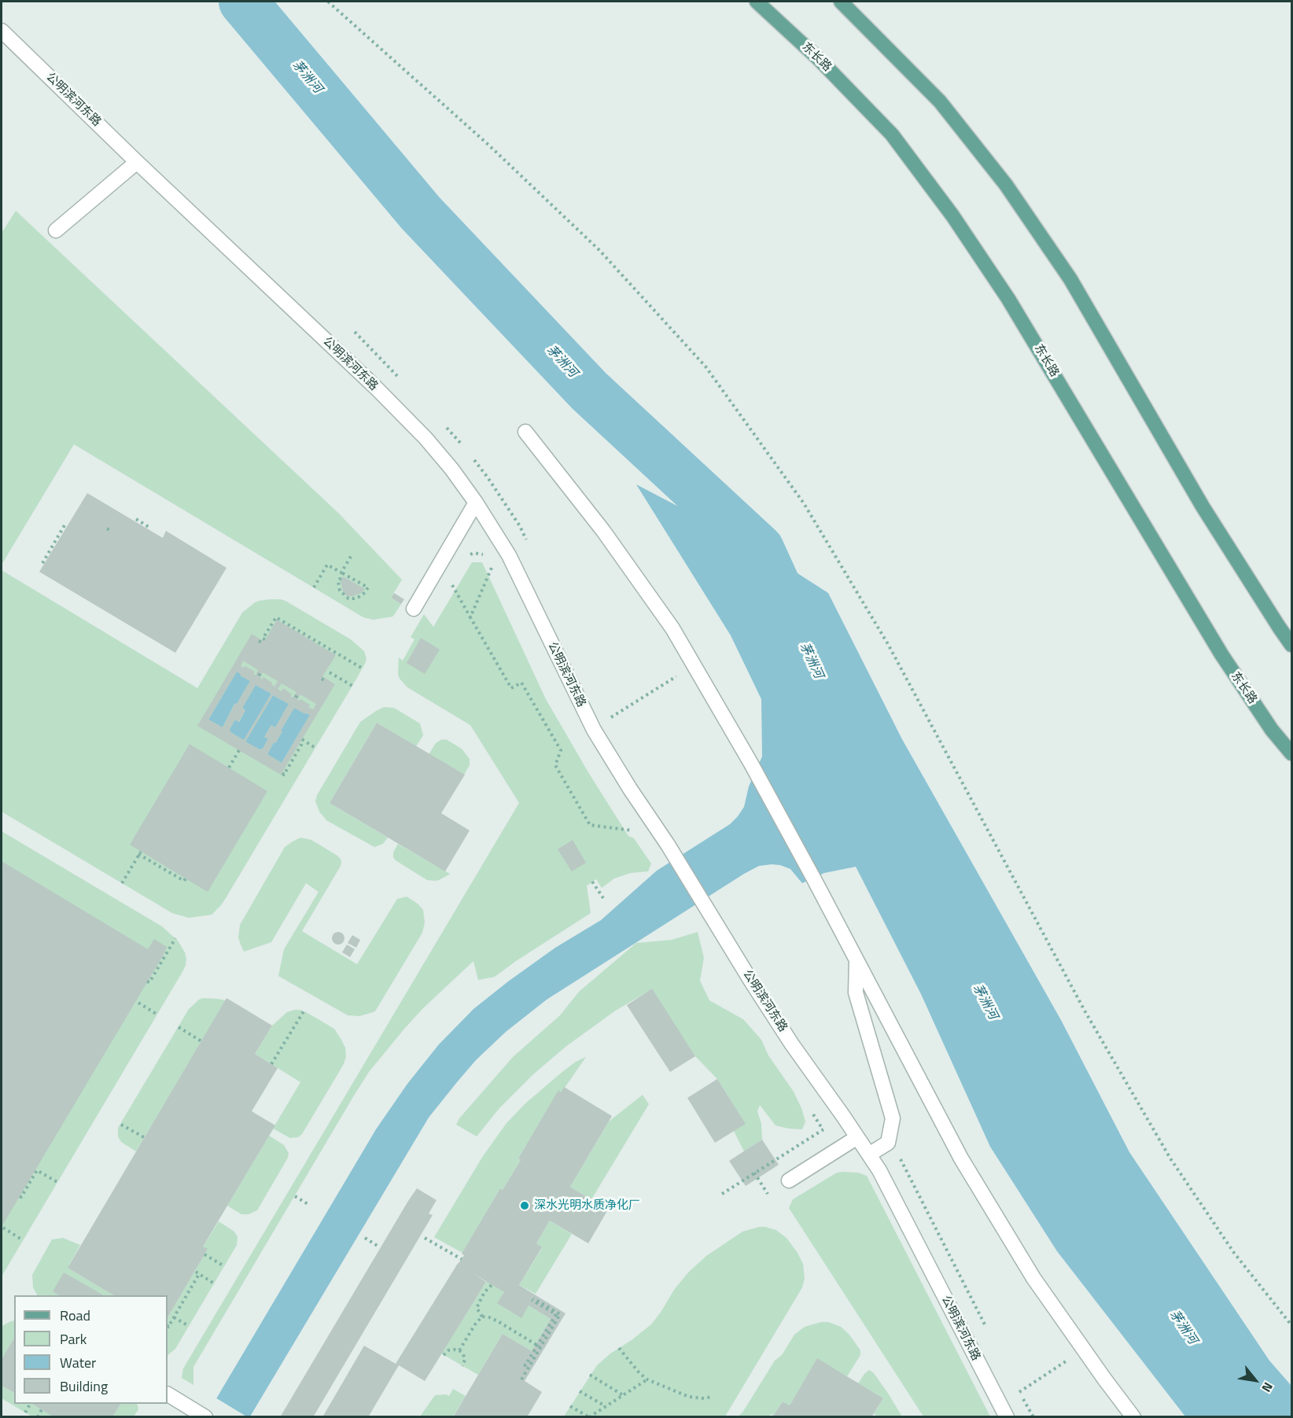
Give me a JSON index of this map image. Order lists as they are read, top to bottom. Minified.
{"streets":{"main road":["东长路"],"street":["公明滨河东路"]},"water":["茅洲河"],"places":["深水光明水质净化厂"],"legend":["Road","Park","Water","Building"],"north":"bottom right"}
